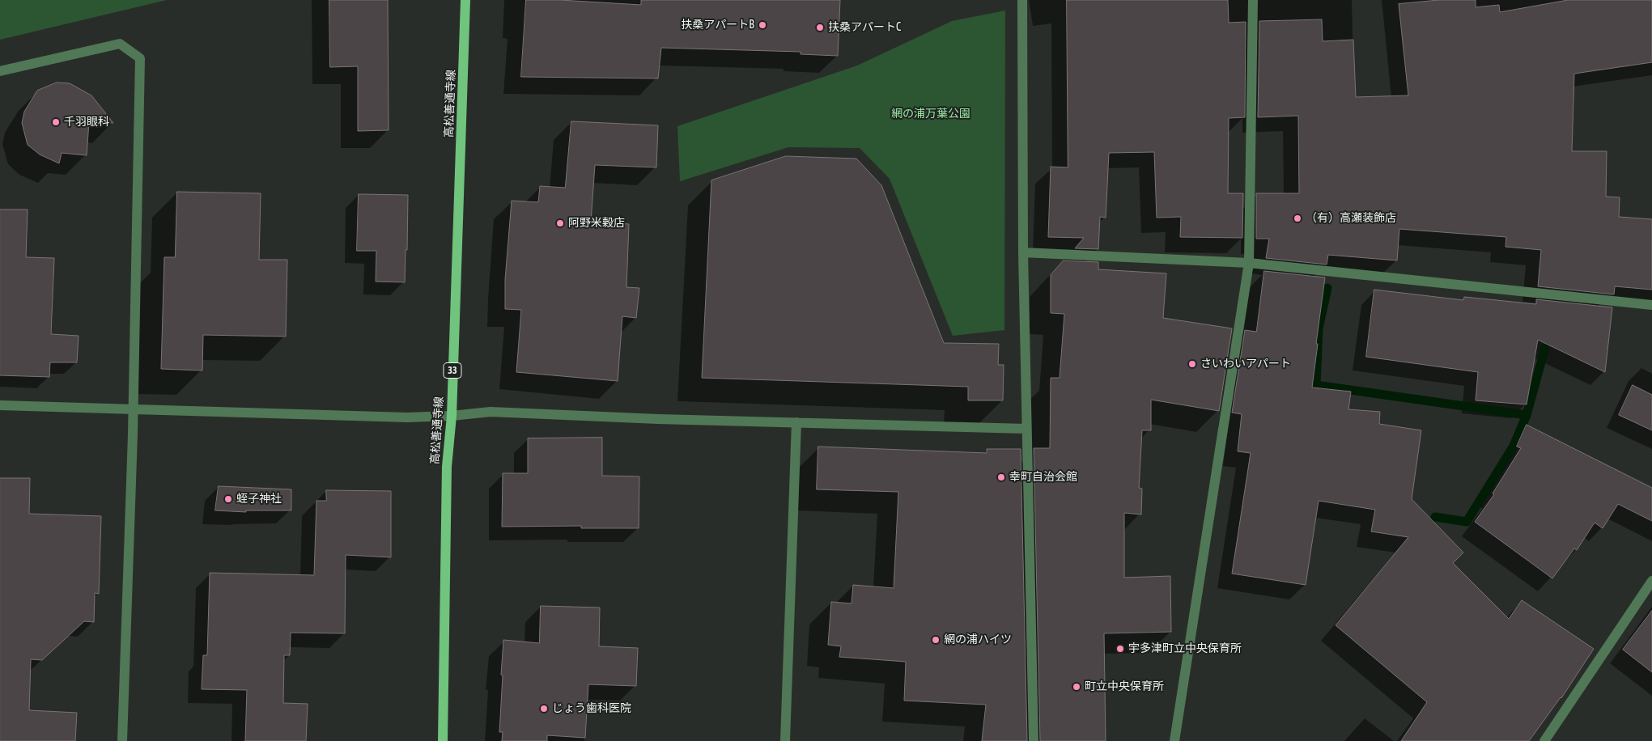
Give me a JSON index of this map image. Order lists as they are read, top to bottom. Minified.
{"streets":{"main road":["高松善通寺線","33"]},"parks":["網の浦万葉公園"],"places":["扶桑アパートB","扶桑アパートC","千羽眼科","（有）高瀬装飾店","阿野米穀店","さいわいアパート","幸町自治会館","蛭子神社","網の浦ハイツ","宇多津町立中央保育所","町立中央保育所","じょう歯科医院"]}
